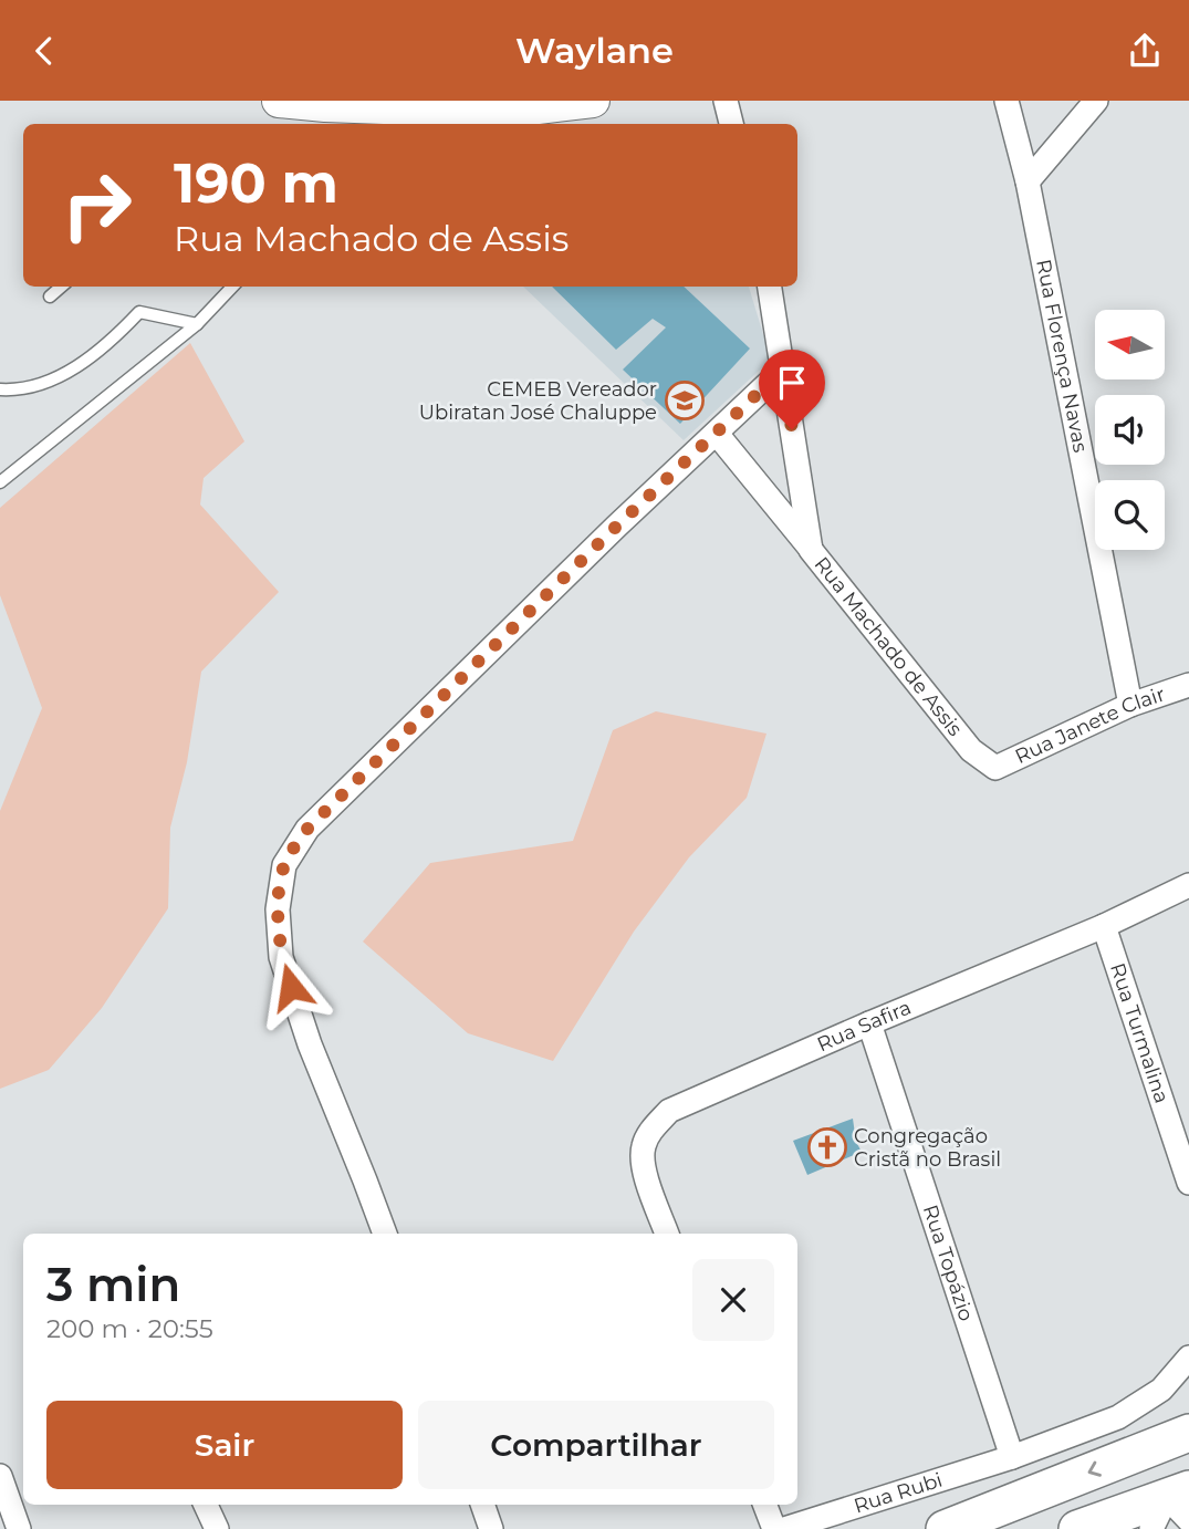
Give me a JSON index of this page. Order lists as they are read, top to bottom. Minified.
{"streets":{"street":["Rua Florença Navas","Rua Machado de Assis","Rua Janete Clair","Rua Safira","Rua Turmalina","Rua Topázio","Rua Rubi"]},"crossings":[["Rua Florença Navas","Rua Janete Clair"],["Rua Machado de Assis","Rua Janete Clair"],["Rua Safira","Rua Turmalina"],["Rua Safira","Rua Topázio"],["Rua Topázio","Rua Rubi"]],"places":{"school or university":["CEMEB Vereador Ubiratan José Chaluppe"],"church":["Congregação Cristã no Brasil"]},"north":"left","page":{"header":"Waylane","turn":["190 m","Rua Machado de Assis"],"heading":["3 min","200 m · 20:55"],"buttons":["Sair","Compartilhar"]}}
